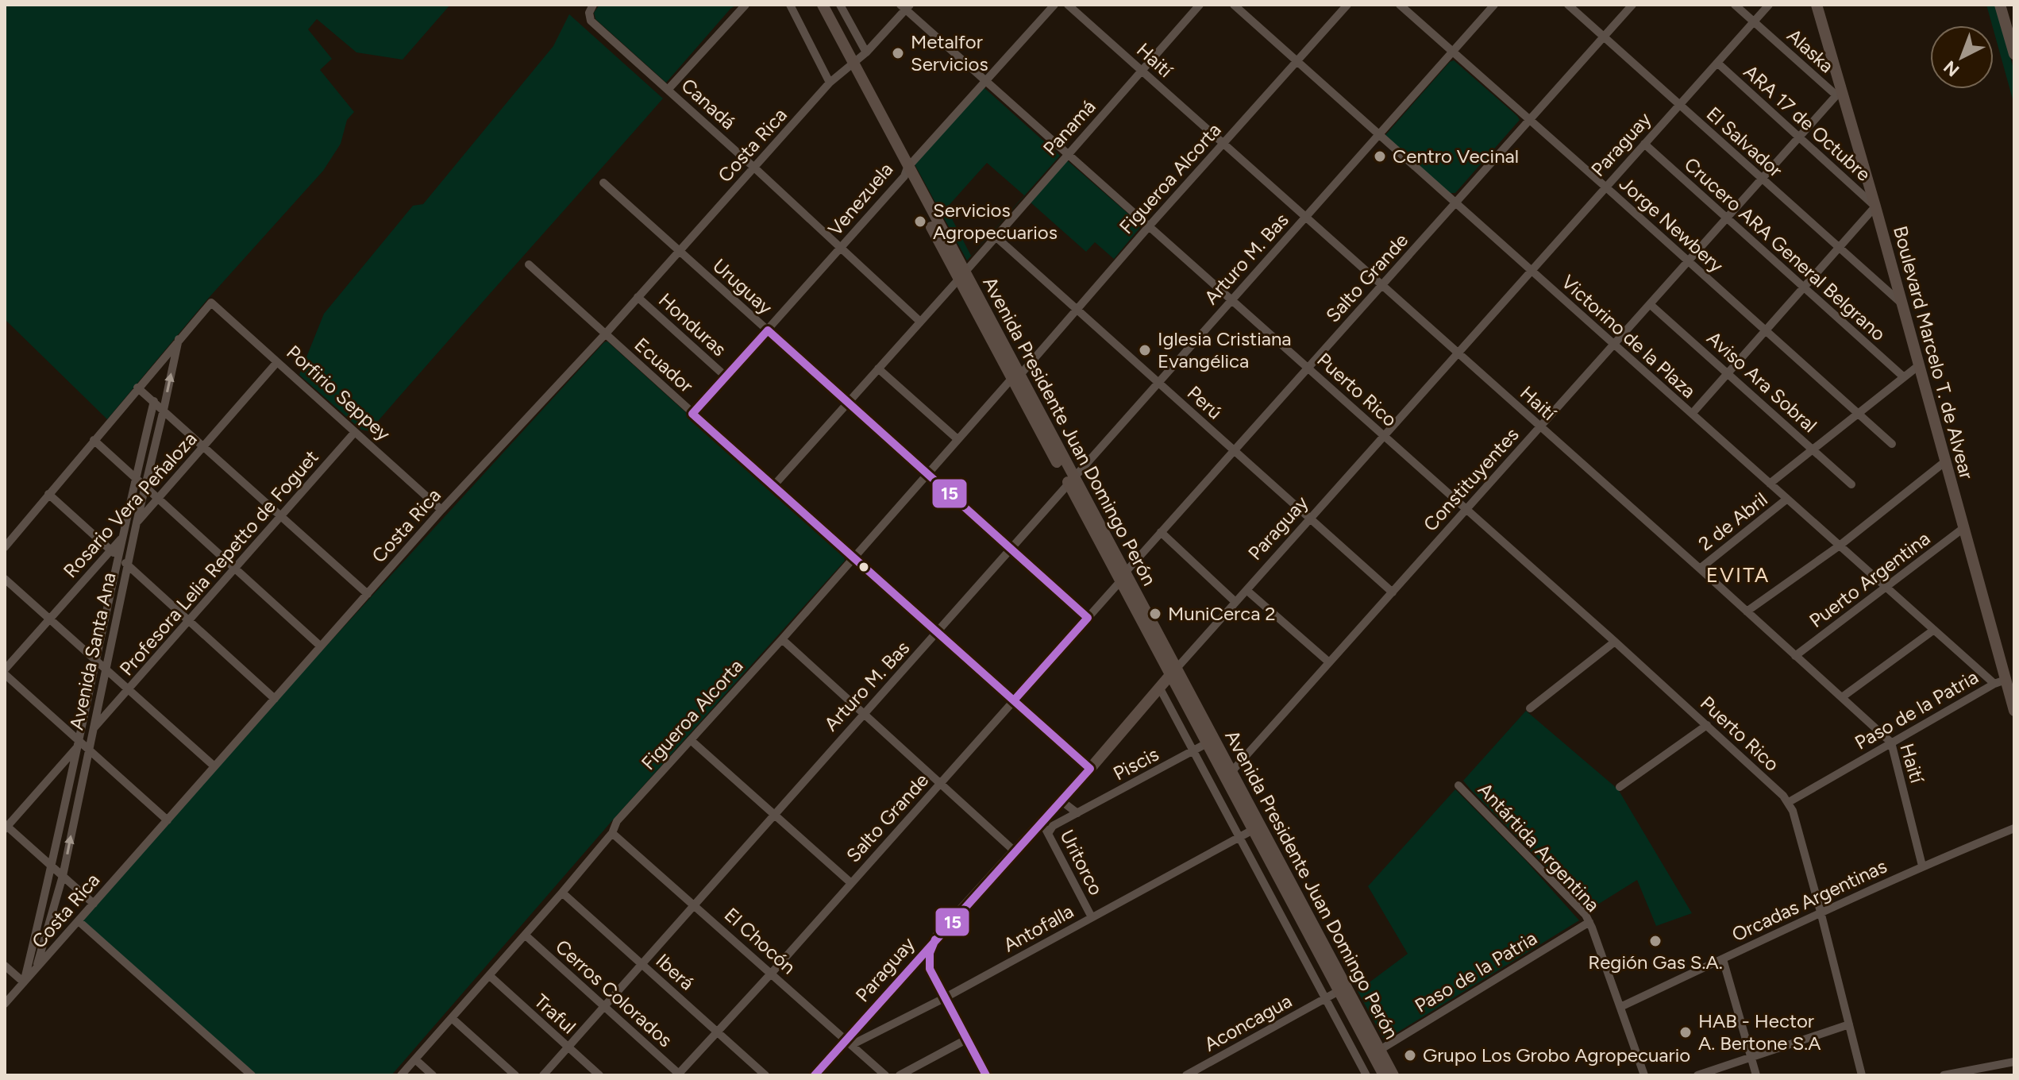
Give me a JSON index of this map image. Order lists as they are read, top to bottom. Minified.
{"streets":{"main road":["Paraguay","Boulevard Marcelo T. de Alvear","Avenida Presidente Juan Domingo Perón"],"street":["Alaska","Haití","Canadá","ARA 17 de Octubre","Panamá","El Salvador","Costa Rica","Figueroa Alcorta","Venezuela","Jorge Newbery","Crucero ARA General Belgrano","Arturo M. Bas","Salto Grande","Uruguay","Honduras","Victorino de la Plaza","Ecuador","Aviso Ara Sobral","Puerto Rico","Porfirio Seppey","Perú","Constituyentes","Rosario Vera Peñaloza","2 de Abril","Profesora Lelia Repetto de Foguet","Puerto Argentina","Avenida Santa Ana","Paso de la Patria","Piscis","Antártida Argentina","Uritorco","Orcadas Argentinas","Antofalla","El Chocón","Iberá","Cerros Colorados","Traful","Aconcagua"]},"crossings":[["Alaska","Paraguay"],["Alaska","Boulevard Marcelo T. de Alvear"],["Alaska","Constituyentes"],["Haití","Panamá"],["Haití","Paraguay"],["Haití","Figueroa Alcorta"],["Haití","Arturo M. Bas"],["Haití","Salto Grande"],["Haití","Constituyentes"],["Haití","2 de Abril"],["Haití","Puerto Argentina"],["Haití","Paso de la Patria"],["Haití","Orcadas Argentinas"],["Canadá","Panamá"],["Canadá","Costa Rica"],["Canadá","Venezuela"],["ARA 17 de Octubre","Paraguay"],["ARA 17 de Octubre","Boulevard Marcelo T. de Alvear"],["ARA 17 de Octubre","Constituyentes"],["Panamá","Uruguay"],["Panamá","Ecuador"],["Panamá","Puerto Rico"],["Panamá","Perú"],["Panamá","Avenida Presidente Juan Domingo Perón"],["El Salvador","Paraguay"],["El Salvador","Salto Grande"],["El Salvador","Boulevard Marcelo T. de Alvear"],["El Salvador","Constituyentes"],["Paraguay","Jorge Newbery"],["Paraguay","Crucero ARA General Belgrano"],["Paraguay","Victorino de la Plaza"],["Paraguay","Ecuador"],["Paraguay","Puerto Rico"],["Paraguay","Perú"],["Paraguay","Avenida Presidente Juan Domingo Perón"],["Paraguay","Piscis"],["Paraguay","Uritorco"],["Paraguay","Antofalla"],["Paraguay","El Chocón"],["Costa Rica","Uruguay"],["Costa Rica","Honduras"],["Costa Rica","Ecuador"],["Costa Rica","Puerto Rico"],["Costa Rica","Porfirio Seppey"],["Costa Rica","Avenida Presidente Juan Domingo Perón"],["Costa Rica","Avenida Santa Ana"],["Figueroa Alcorta","Uruguay"],["Figueroa Alcorta","Victorino de la Plaza"],["Figueroa Alcorta","Ecuador"],["Figueroa Alcorta","Puerto Rico"],["Figueroa Alcorta","Perú"],["Figueroa Alcorta","Avenida Presidente Juan Domingo Perón"],["Figueroa Alcorta","El Chocón"],["Figueroa Alcorta","Iberá"],["Figueroa Alcorta","Cerros Colorados"],["Figueroa Alcorta","Traful"],["Venezuela","Uruguay"],["Venezuela","Honduras"],["Venezuela","Ecuador"],["Venezuela","Puerto Rico"],["Venezuela","Avenida Presidente Juan Domingo Perón"],["Jorge Newbery","Arturo M. Bas"],["Jorge Newbery","Salto Grande"],["Jorge Newbery","Constituyentes"],["Crucero ARA General Belgrano","Constituyentes"],["Arturo M. Bas","Uruguay"],["Arturo M. Bas","Victorino de la Plaza"],["Arturo M. Bas","Ecuador"],["Arturo M. Bas","Puerto Rico"],["Arturo M. Bas","Perú"],["Arturo M. Bas","Avenida Presidente Juan Domingo Perón"],["Arturo M. Bas","El Chocón"],["Arturo M. Bas","Iberá"],["Arturo M. Bas","Cerros Colorados"],["Arturo M. Bas","Traful"],["Salto Grande","Uruguay"],["Salto Grande","Victorino de la Plaza"],["Salto Grande","Ecuador"],["Salto Grande","Puerto Rico"],["Salto Grande","Perú"],["Salto Grande","Avenida Presidente Juan Domingo Perón"],["Salto Grande","El Chocón"],["Salto Grande","Iberá"],["Salto Grande","Cerros Colorados"],["Victorino de la Plaza","Boulevard Marcelo T. de Alvear"],["Victorino de la Plaza","Constituyentes"],["Victorino de la Plaza","2 de Abril"],["Victorino de la Plaza","Puerto Argentina"],["Victorino de la Plaza","Paso de la Patria"],["Boulevard Marcelo T. de Alvear","Constituyentes"],["Boulevard Marcelo T. de Alvear","Puerto Argentina"],["Boulevard Marcelo T. de Alvear","Paso de la Patria"],["Aviso Ara Sobral","Constituyentes"],["Puerto Rico","Constituyentes"],["Puerto Rico","Paso de la Patria"],["Porfirio Seppey","Rosario Vera Peñaloza"],["Porfirio Seppey","Profesora Lelia Repetto de Foguet"],["Porfirio Seppey","Avenida Santa Ana"],["Perú","Constituyentes"],["Avenida Presidente Juan Domingo Perón","Constituyentes"],["Avenida Presidente Juan Domingo Perón","Paso de la Patria"],["Avenida Presidente Juan Domingo Perón","Piscis"],["Avenida Presidente Juan Domingo Perón","Antofalla"],["Avenida Presidente Juan Domingo Perón","Aconcagua"],["Rosario Vera Peñaloza","Avenida Santa Ana"],["Profesora Lelia Repetto de Foguet","Avenida Santa Ana"],["Paso de la Patria","Antártida Argentina"],["Piscis","Uritorco"],["Antártida Argentina","Orcadas Argentinas"],["Uritorco","Antofalla"],["Antofalla","El Chocón"]],"districts":["EVITA"],"places":["Metalfor Servicios","Centro Vecinal","Servicios Agropecuarios","Iglesia Cristiana Evangélica","MuniCerca 2","Región Gas S.A.","HAB - Hector A. Bertone S.A","Grupo Los Grobo Agropecuario"],"lines":["transit line 15"],"north":"bottom left"}
